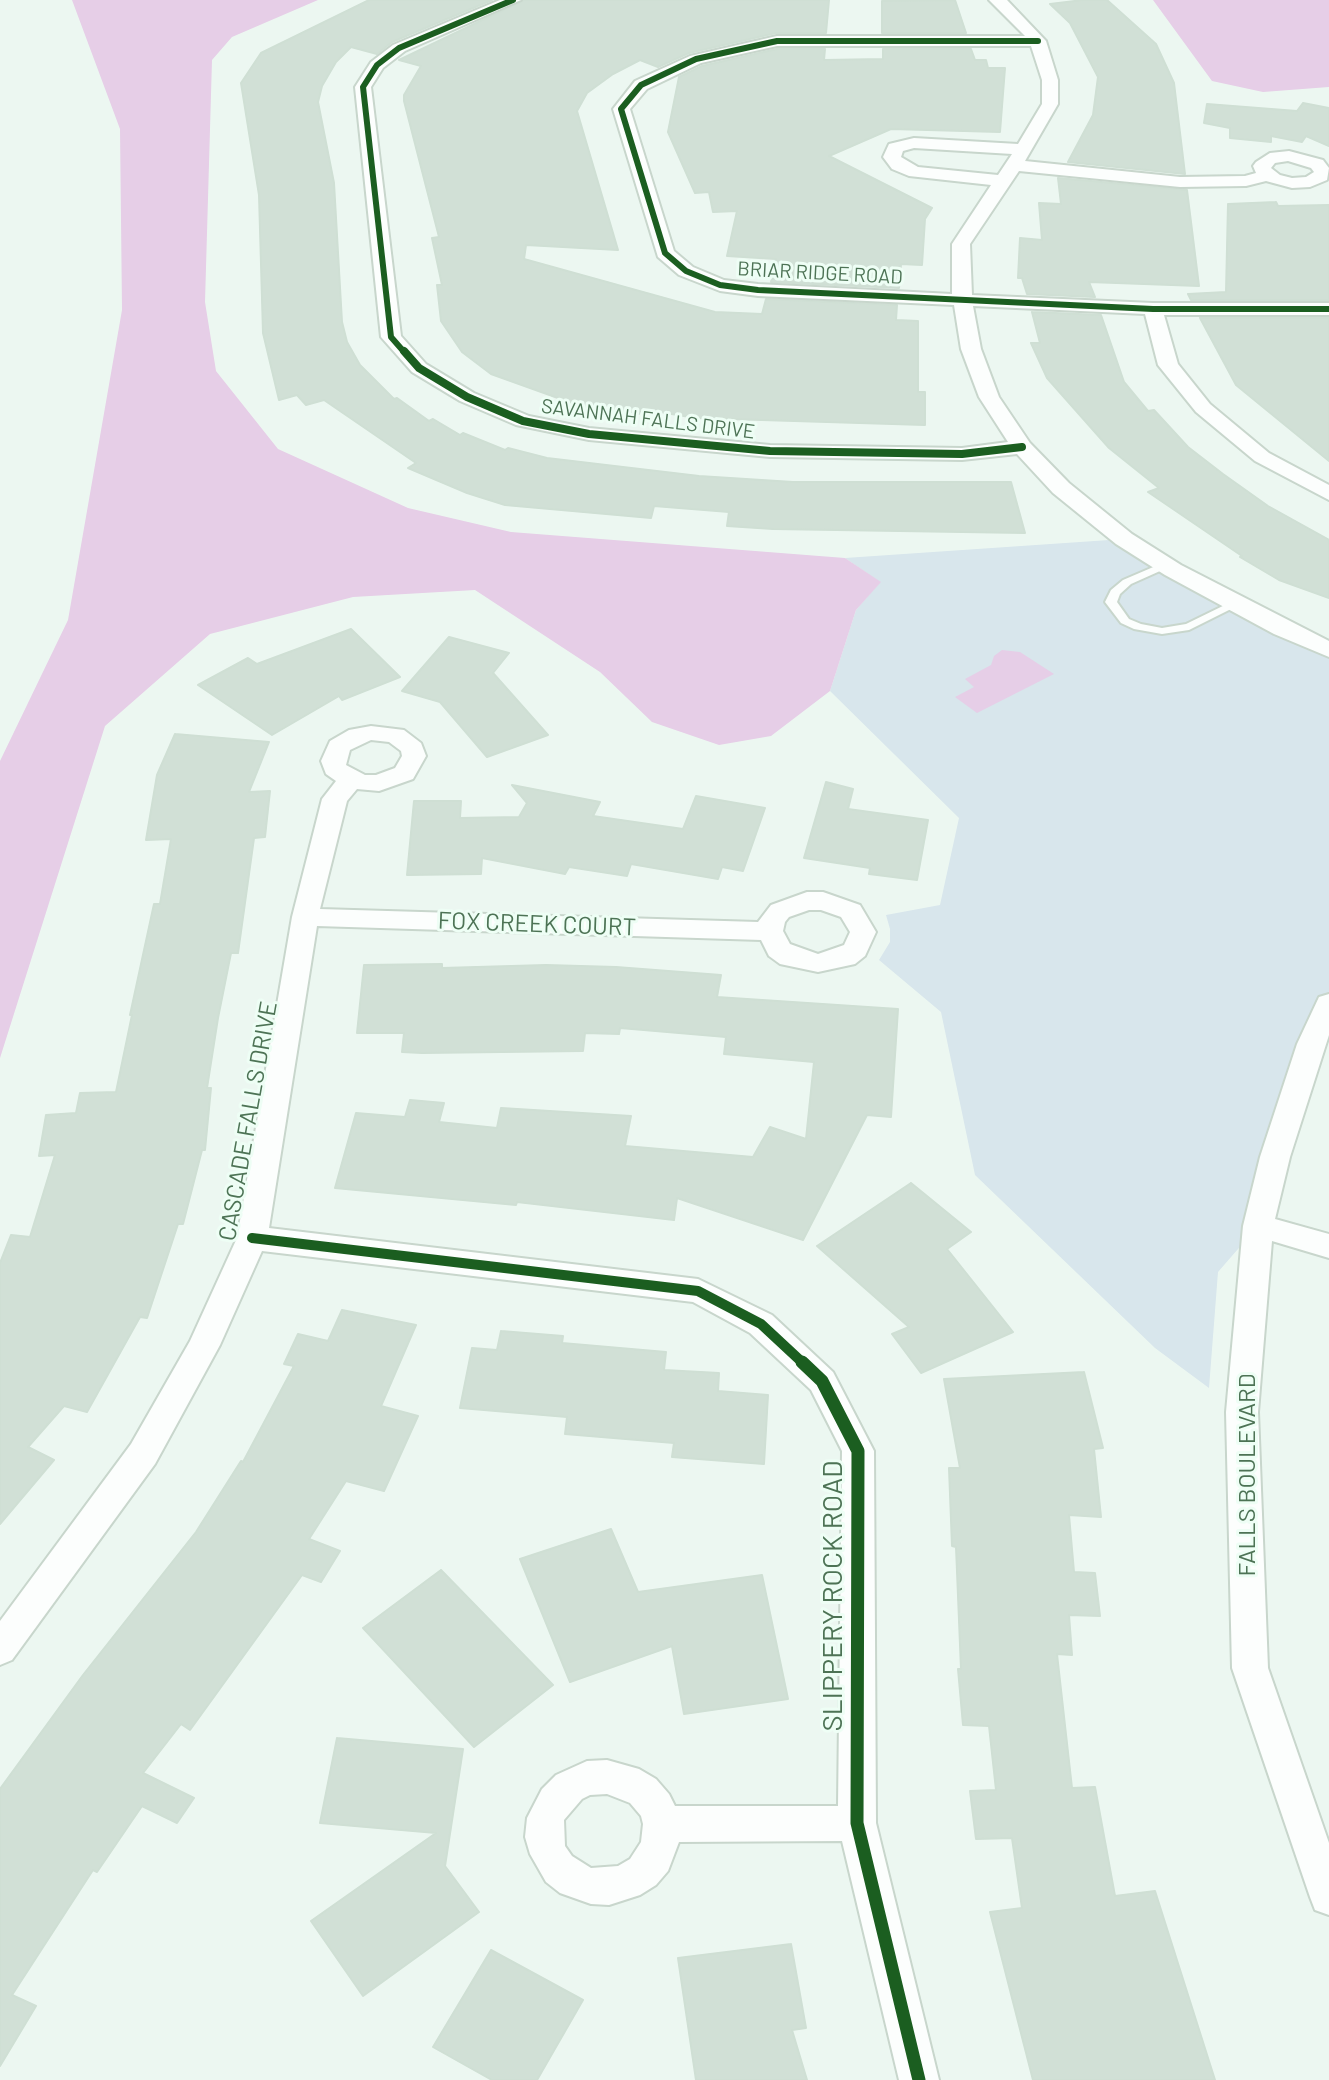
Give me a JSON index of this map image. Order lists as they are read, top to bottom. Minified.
{"streets":{"street":["BRIAR RIDGE ROAD","SAVANNAH FALLS DRIVE","FOX CREEK COURT","CASCADE FALLS DRIVE","FALLS BOULEVARD","SLIPPERY ROCK ROAD"]},"crossings":[["FOX CREEK COURT","CASCADE FALLS DRIVE"],["CASCADE FALLS DRIVE","SLIPPERY ROCK ROAD"]]}
